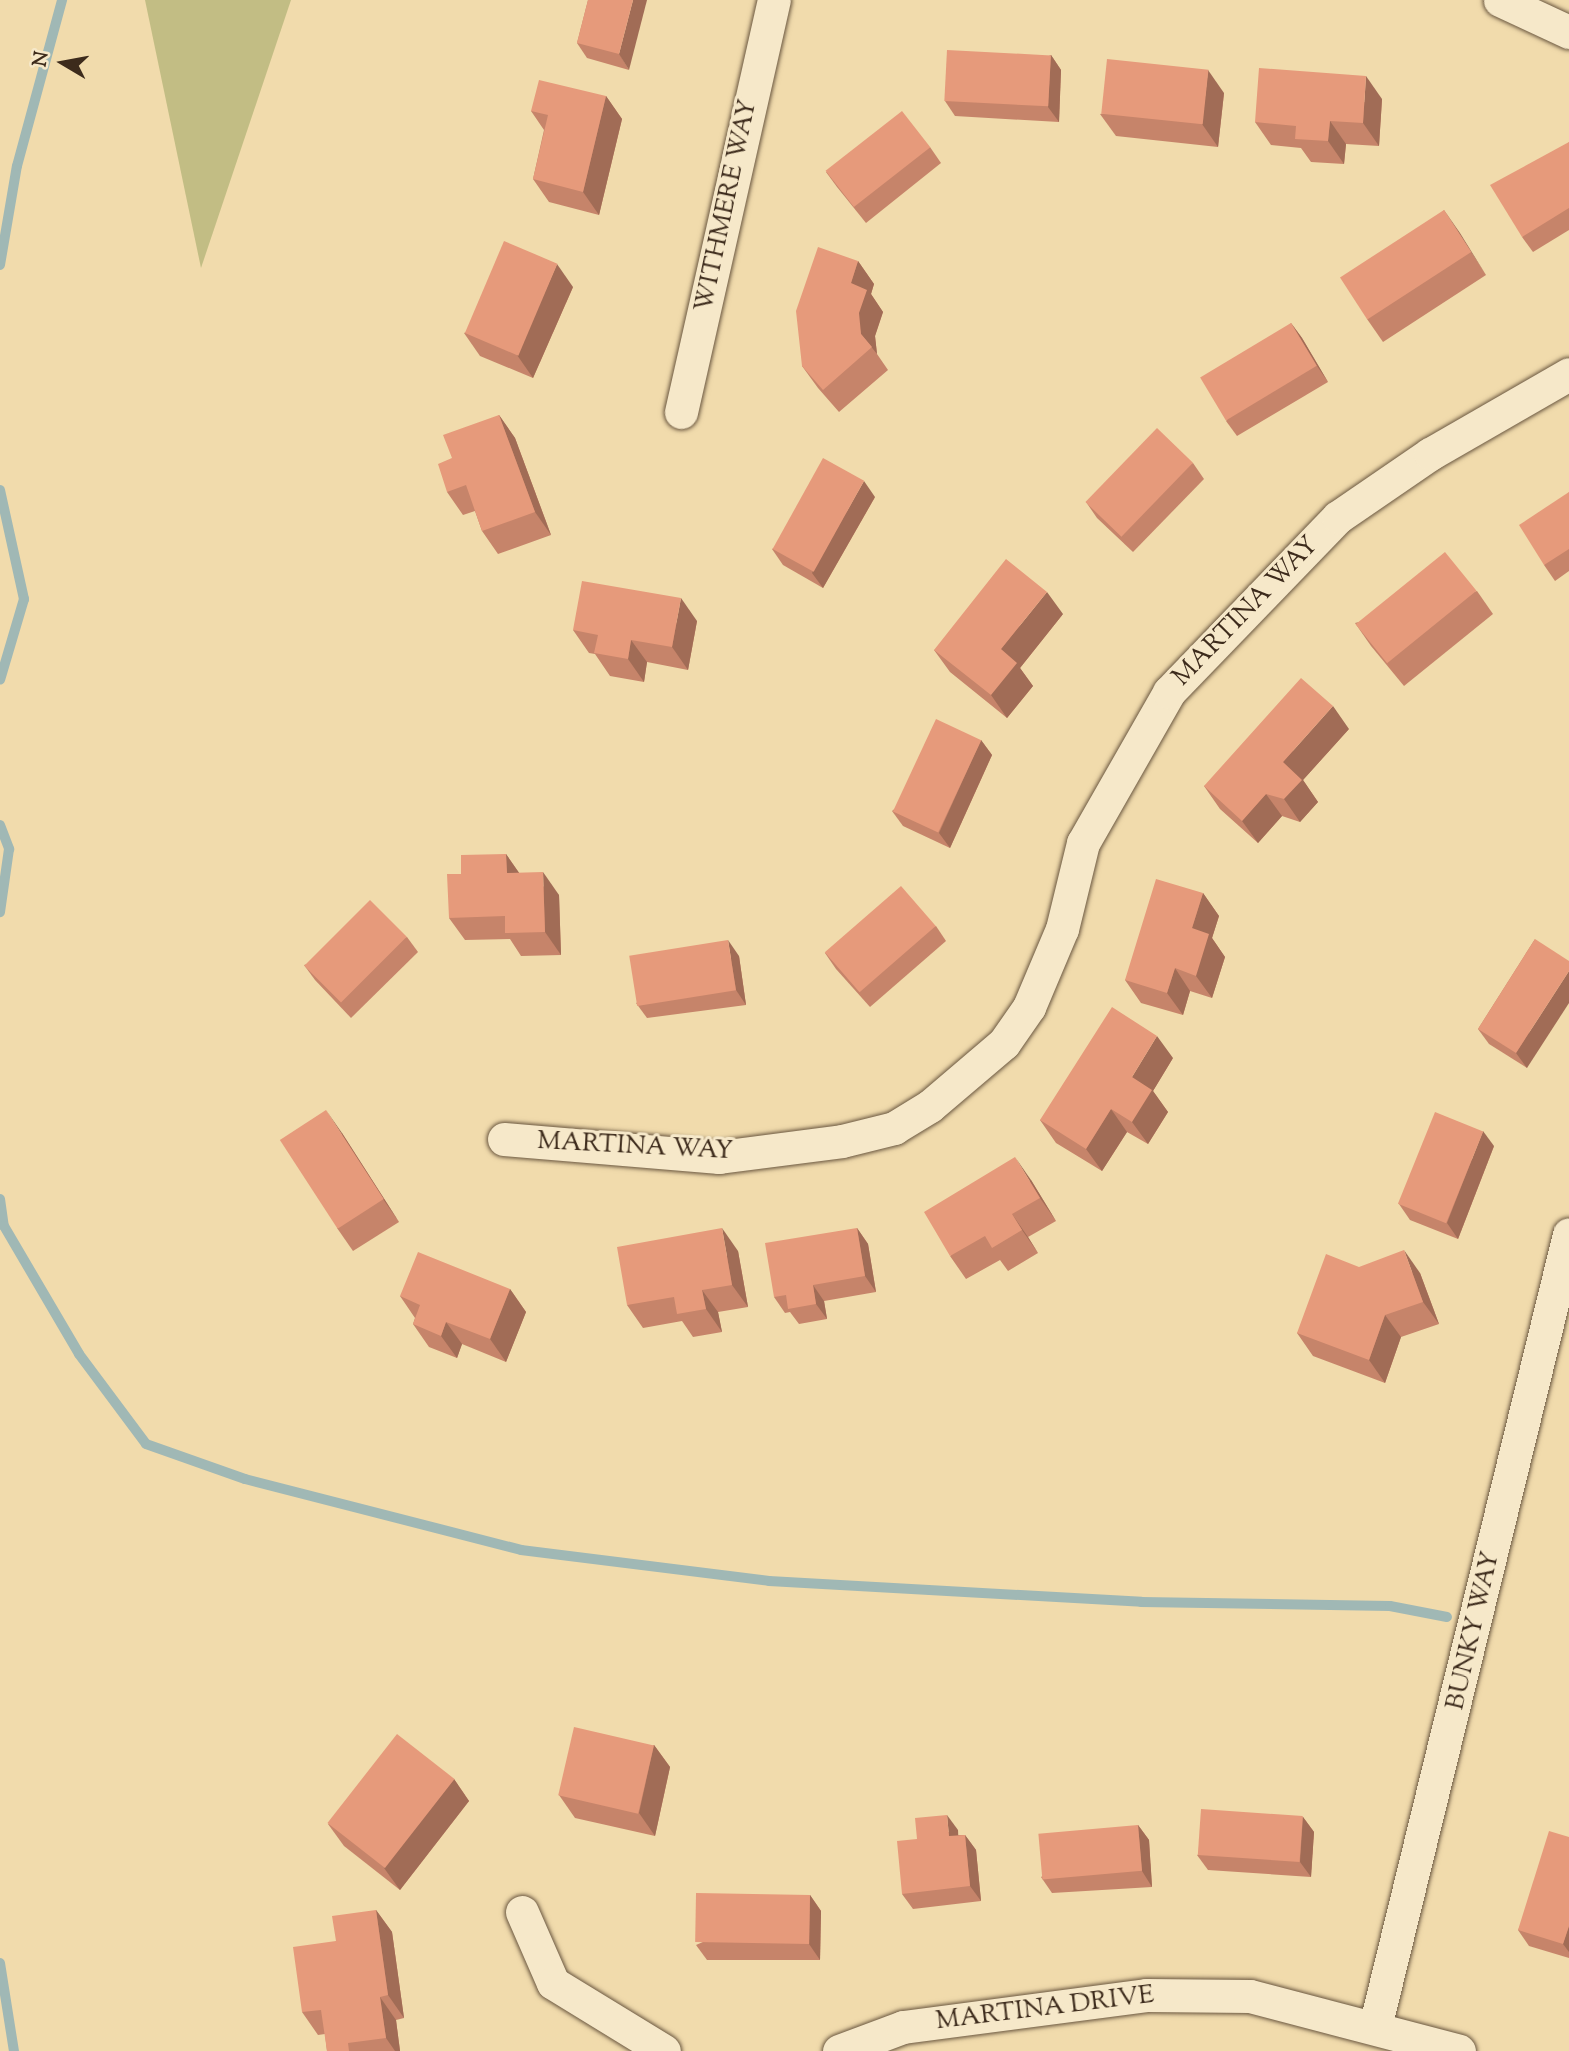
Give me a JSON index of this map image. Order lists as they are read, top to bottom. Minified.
{"streets":{"street":["WITHMERE WAY","MARTINA WAY","BUNKY WAY","MARTINA DRIVE"]},"crossings":[["BUNKY WAY","MARTINA DRIVE"]],"north":"left"}
